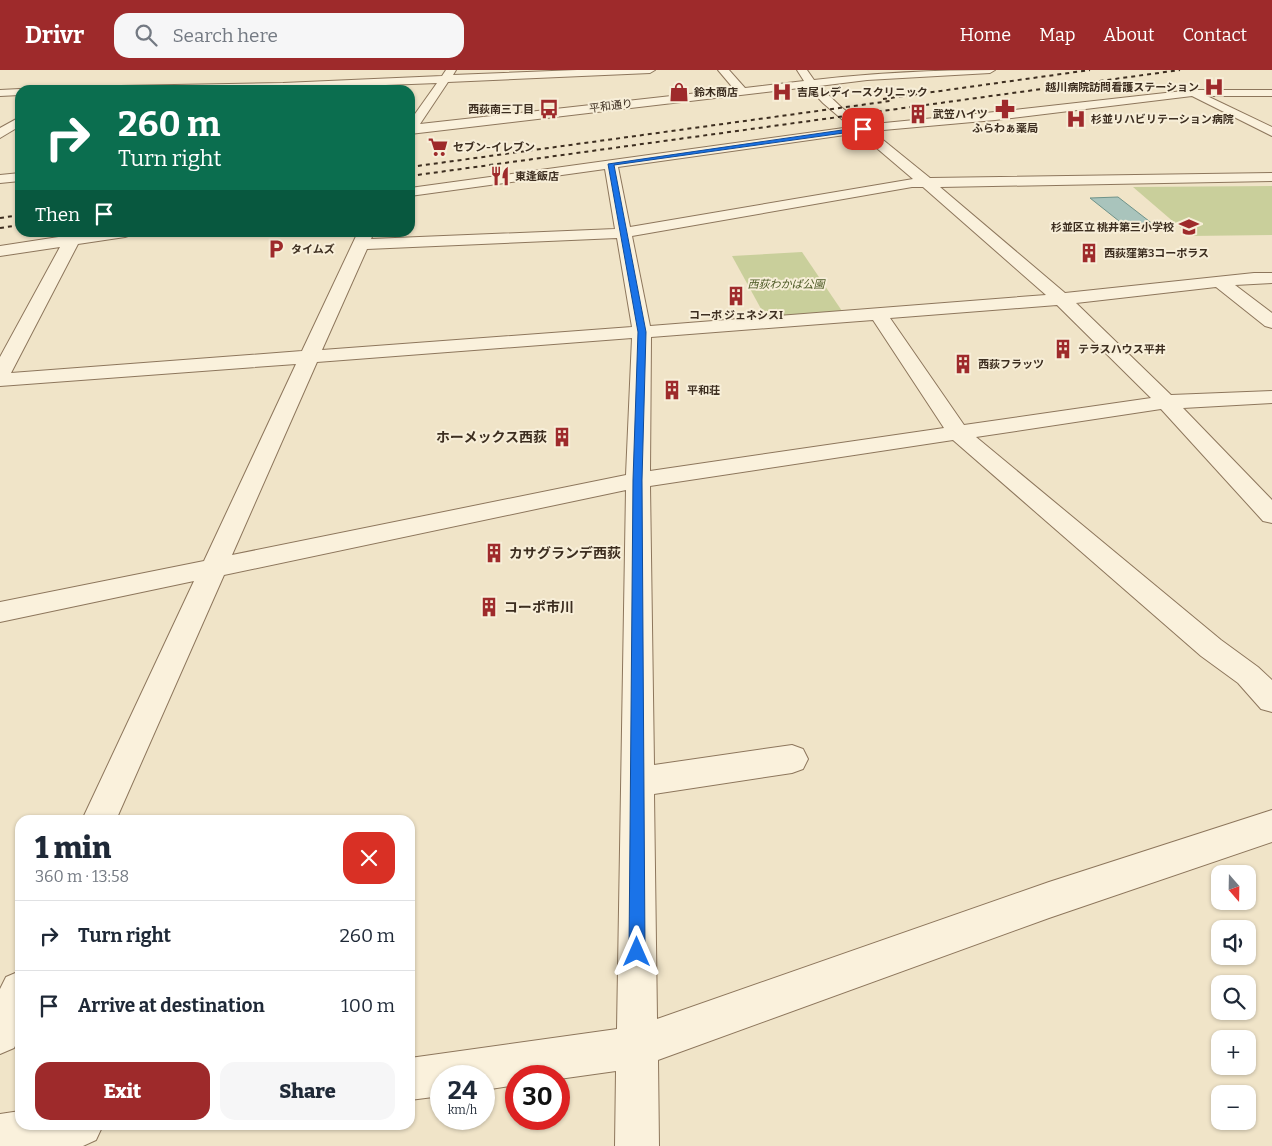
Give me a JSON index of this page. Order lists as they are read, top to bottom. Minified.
{"streets":{"street":["平和通り"]},"parks":["西荻わかば公園"],"places":{"hospital":["越川病院訪問看護ステーション","吉尾レディースクリニック","杉並リハビリテーション病院"],"shop":["鈴木商店"],"bus stop":["西荻南三丁目"],"pharmacy":["ふらわぁ薬局"],"building":["武笠ハイツ","西荻窪第3コーポラス","コーポ ジェネシスI","テラスハウス平井","西荻フラッツ","平和荘","ホーメックス西荻","カサグランデ西荻","コーポ市川"],"supermarket":["セブン-イレブン"],"restaurant":["東逢飯店"],"school or university":["杉並区立 桃井第三小学校"],"parking":["タイムズ"]},"north":"bottom","page":{"header":"Drivr","search":"Search here","nav":["Home","Map","About","Contact"],"turn":["260 m","Turn right"],"then":"Then","heading":["1 min","360 m · 13:58"],"map_buttons":["+","−"],"list":[{"name":"Turn right","value":"260 m"},{"name":"Arrive at destination","value":"100 m"}],"buttons":["Exit","Share"],"speed":"24 km/h","limit":"30"}}
